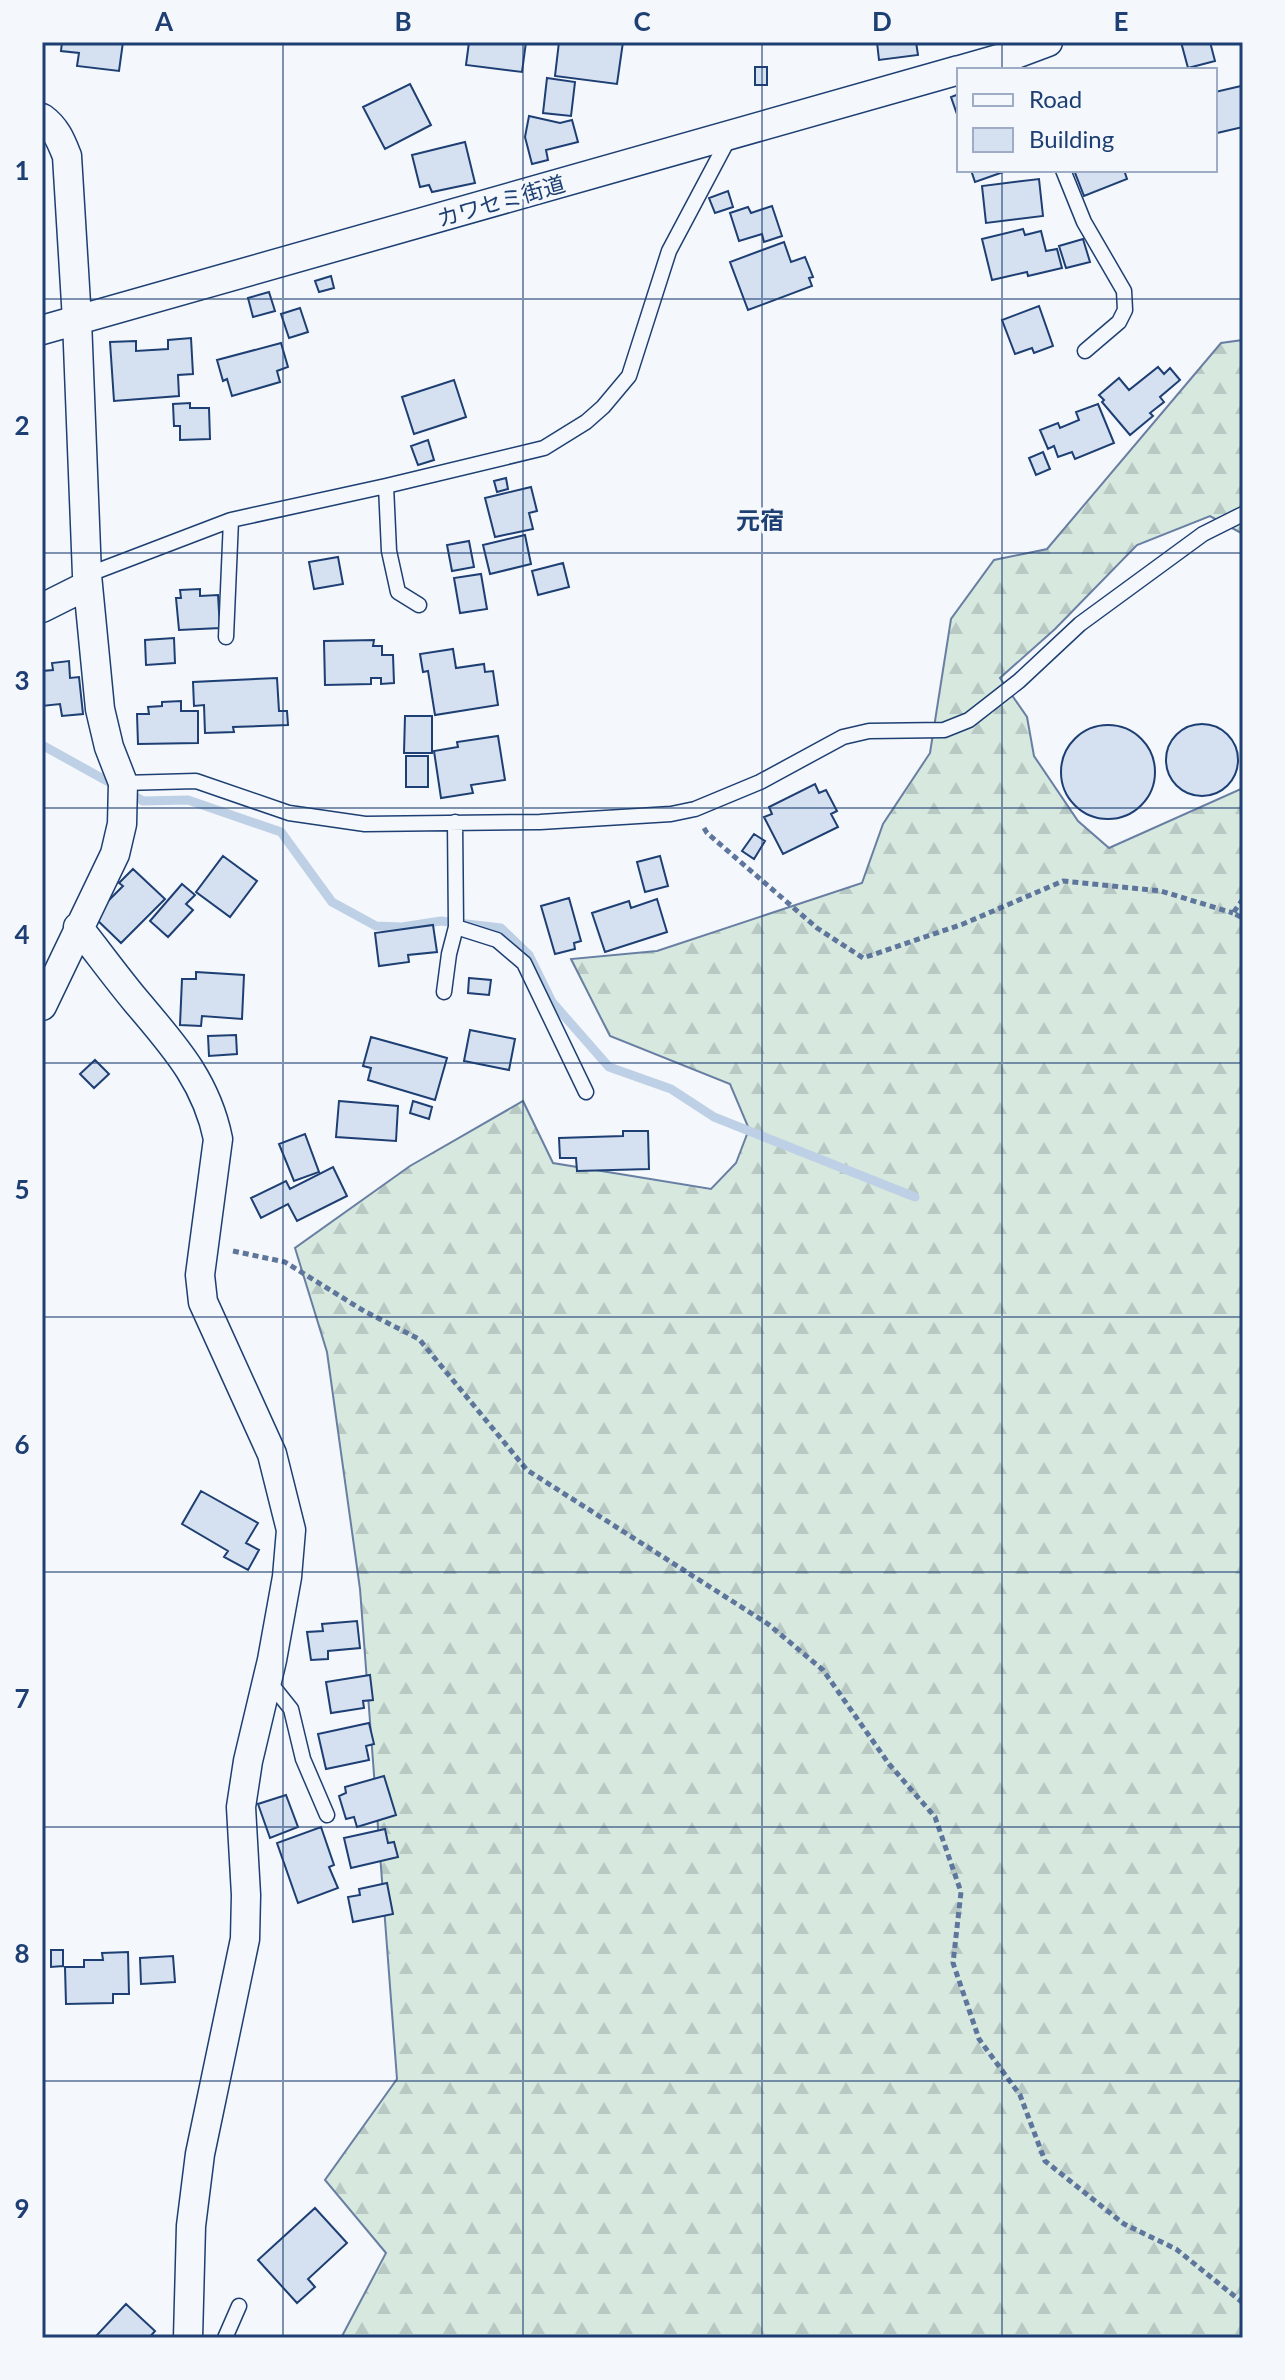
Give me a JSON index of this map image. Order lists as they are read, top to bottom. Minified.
{"streets":{"street":["カワセミ街道"]},"districts":["元宿"],"legend":["Road","Building"],"grid":{"columns":["A","B","C","D","E"],"rows":["1","2","3","4","5","6","7","8","9"]}}
